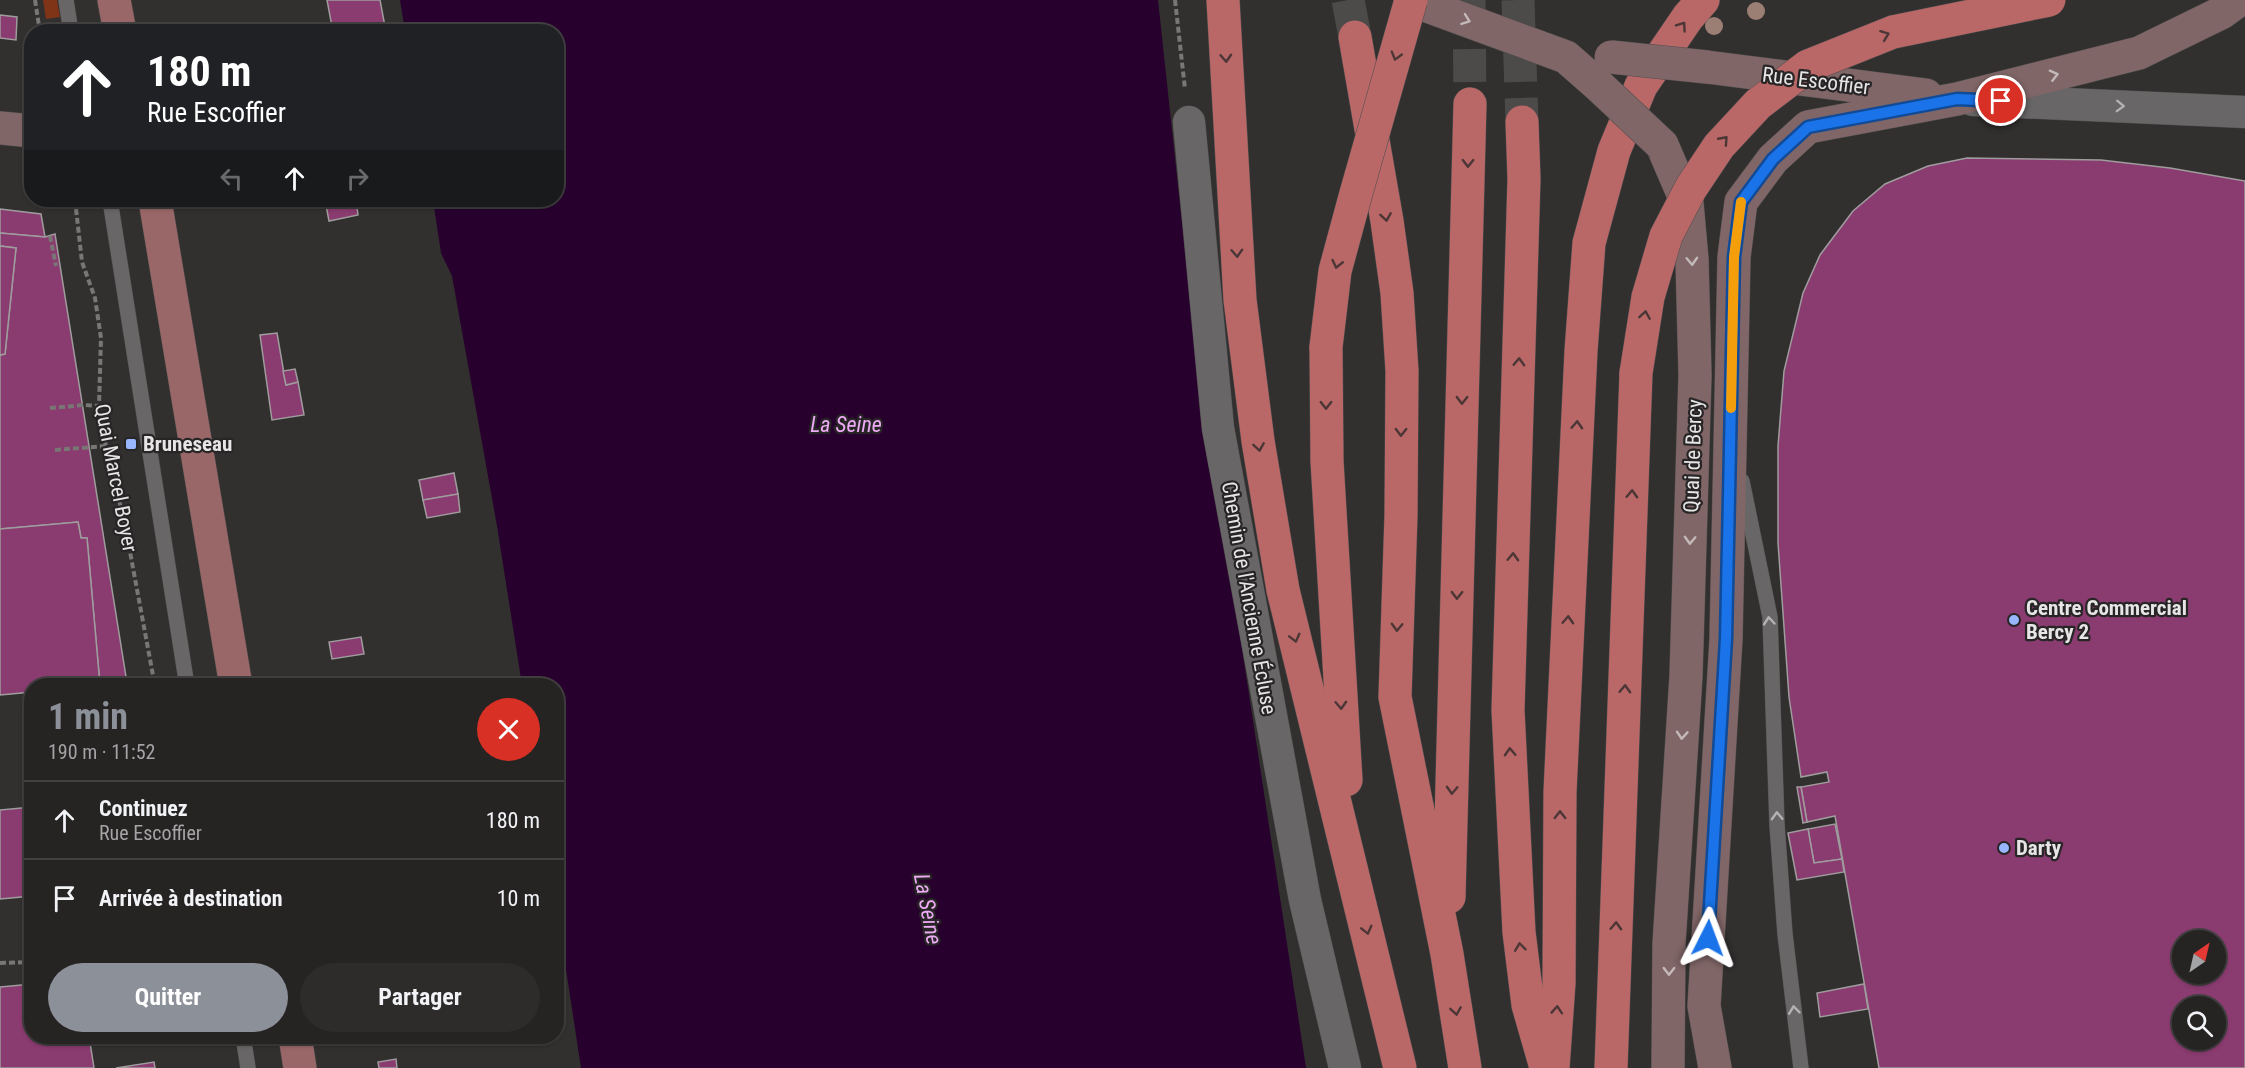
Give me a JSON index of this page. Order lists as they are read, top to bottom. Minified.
{"streets":{"main road":["Rue Escoffier","Quai de Bercy"],"street":["Chemin de l'Ancienne Écluse"],"lane":["Quai Marcel Boyer"]},"crossings":[["Rue Escoffier","Quai de Bercy"]],"one_way":["Rue Escoffier"],"water":["La Seine"],"places":{"transit":["Bruneseau"],"other":["Centre Commercial Bercy 2","Darty"]},"north":"top right","page":{"turn":["180 m","Rue Escoffier"],"heading":["1 min","190 m · 11:52"],"list":[{"name":"Continuez","note":"Rue Escoffier","value":"180 m"},{"name":"Arrivée à destination","value":"10 m"}],"buttons":["Quitter","Partager"]}}
